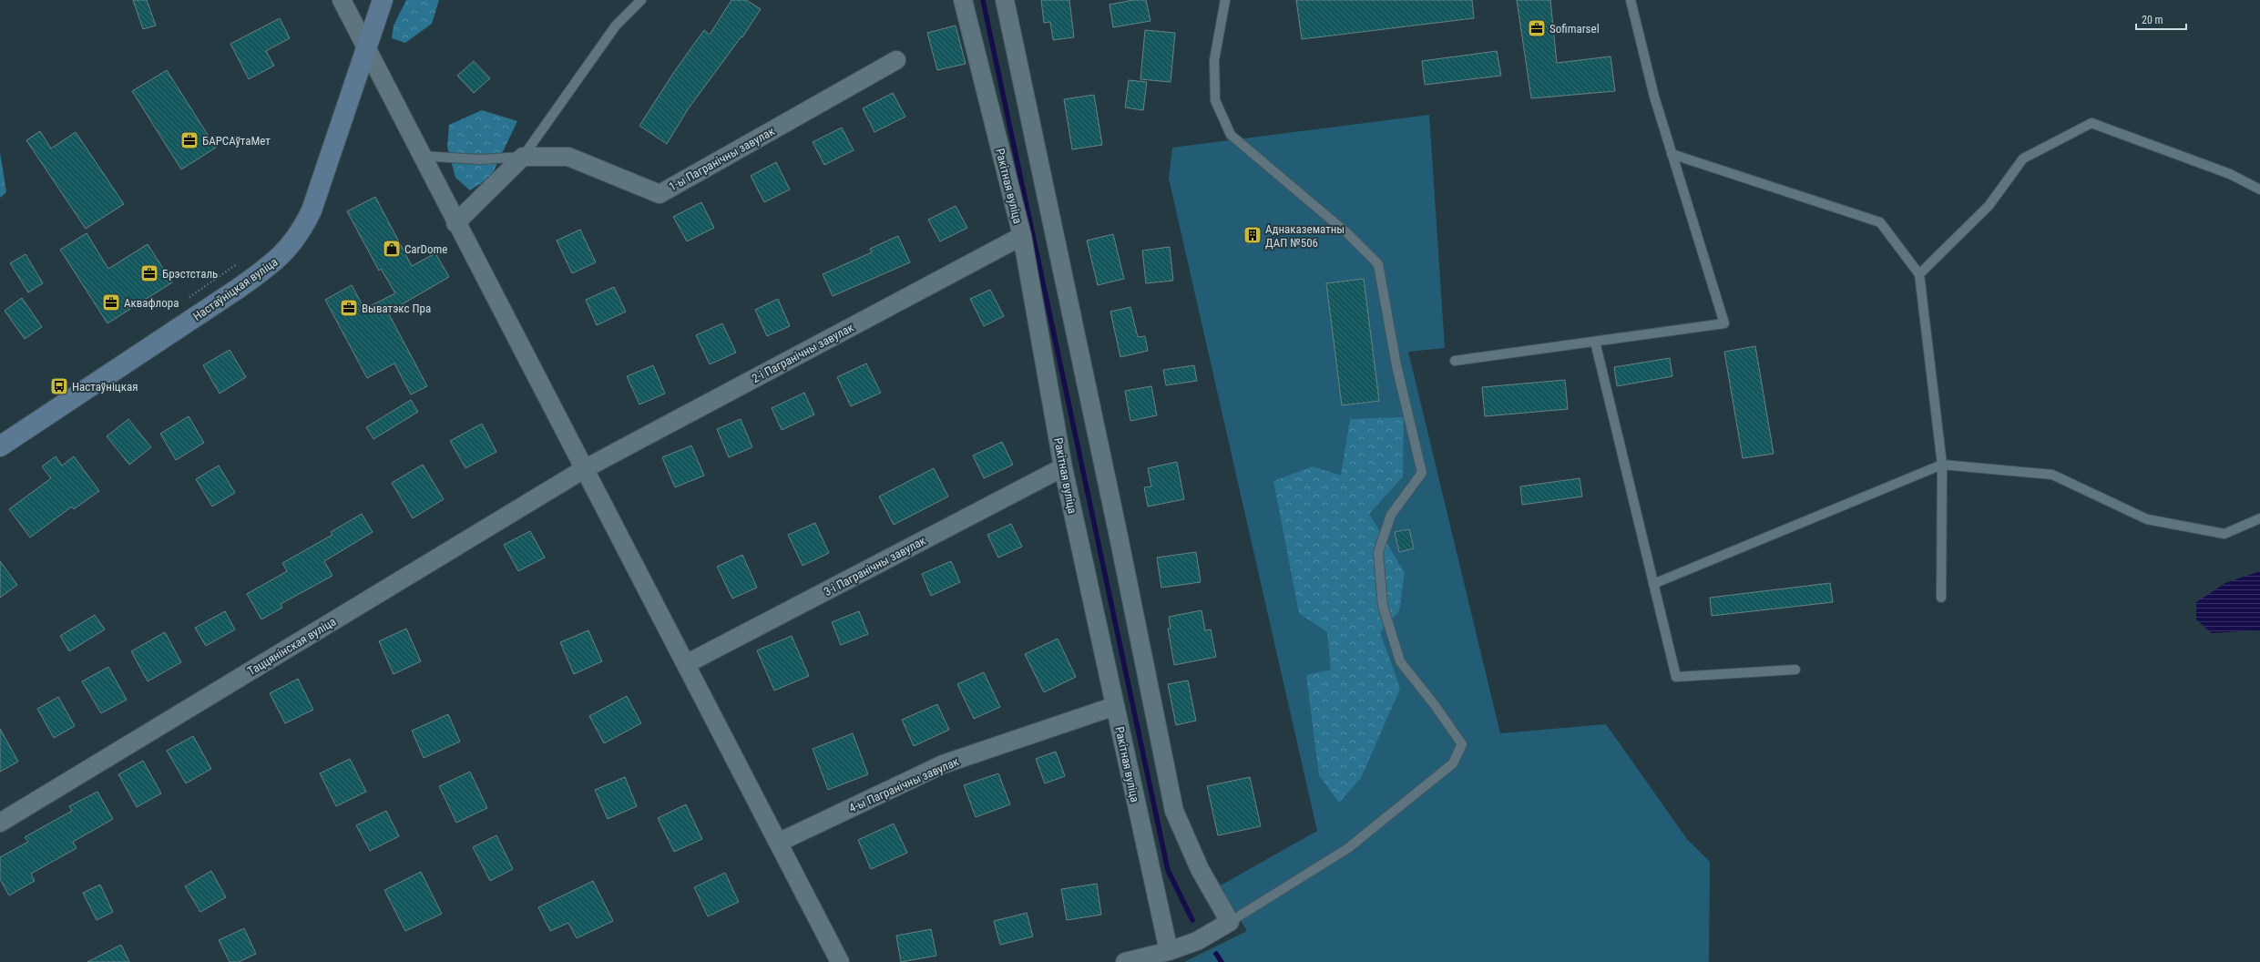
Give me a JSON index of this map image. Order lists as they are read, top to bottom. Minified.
{"streets":{"street":["1-ы Пагранічны завулак","Ракітная вуліца","Настаўніцкая вуліца","2-і Пагранічны завулак","3-і Пагранічны завулак","Таццянінская вуліца","4-ы Пагранічны завулак"]},"crossings":[["Ракітная вуліца","2-і Пагранічны завулак"],["Ракітная вуліца","3-і Пагранічны завулак"],["Ракітная вуліца","4-ы Пагранічны завулак"],["2-і Пагранічны завулак","Таццянінская вуліца"]],"places":{"office":["Sofimarsel","БАРСАўтаМет","Брэстсталь","Аквафлора","Выватэкс Пра"],"building":["Аднаказематны ДАП №506"],"shop":["CarDome"],"bus stop":["Настаўніцкая"]},"scale_bar":"20 m"}
